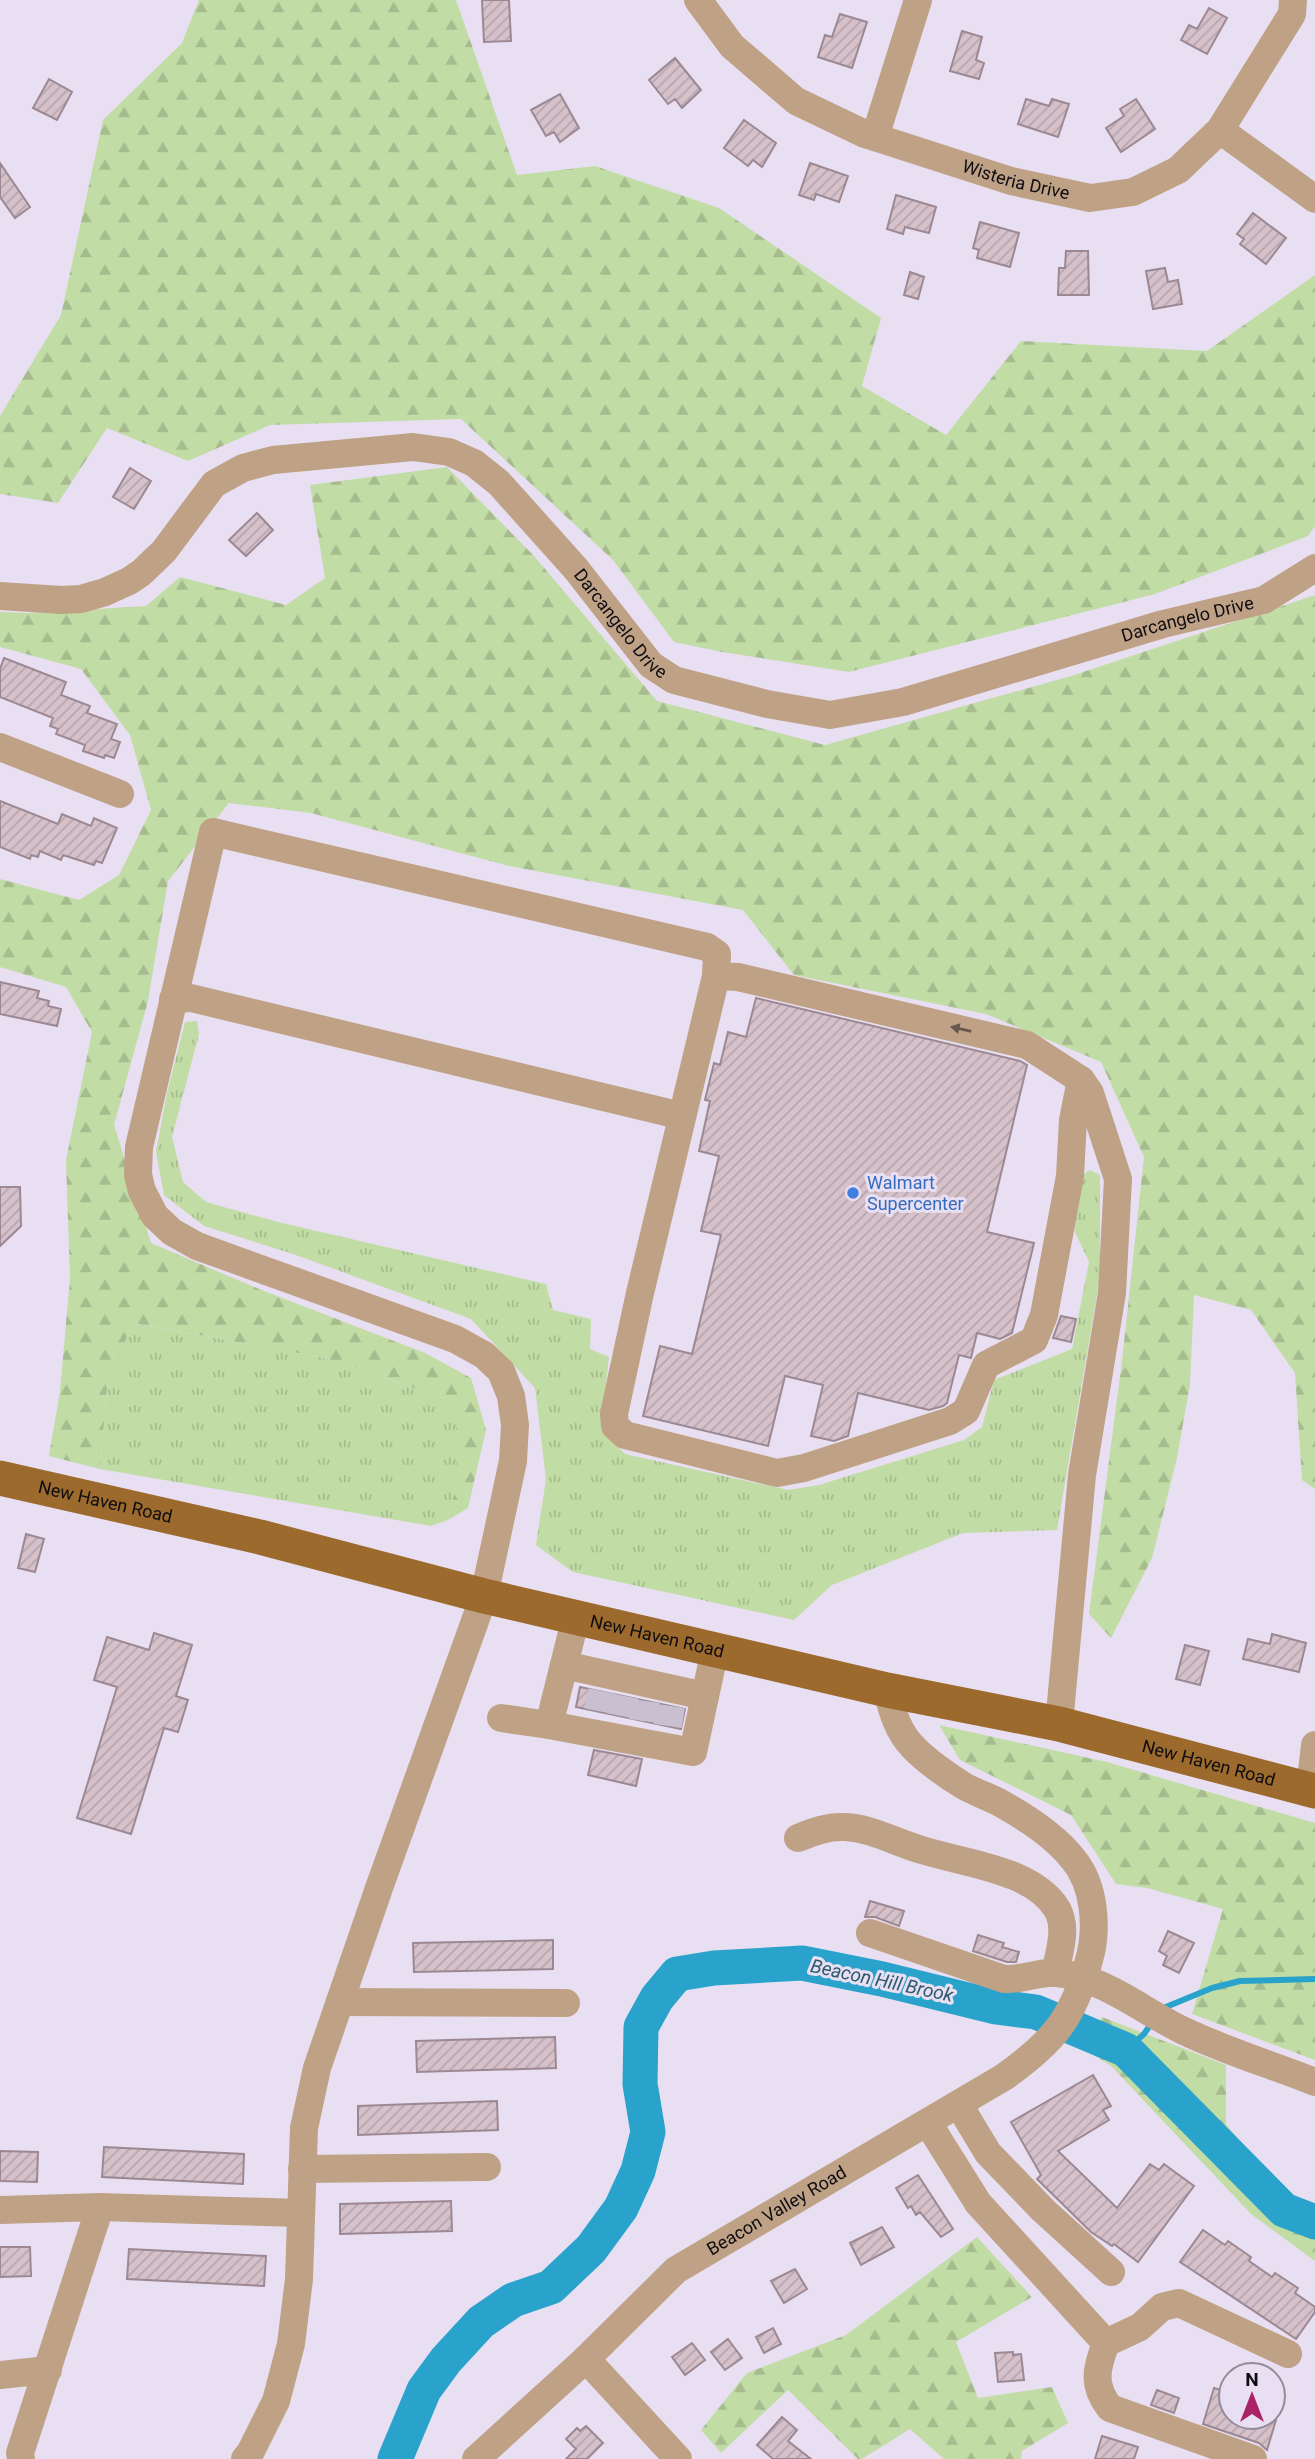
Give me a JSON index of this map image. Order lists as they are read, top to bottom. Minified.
{"streets":{"main road":["New Haven Road"],"street":["Wisteria Drive","Darcangelo Drive","Beacon Valley Road"]},"crossings":[["New Haven Road","Beacon Valley Road"]],"water":["Beacon Hill Brook"],"places":["Walmart Supercenter"],"north":"top"}
